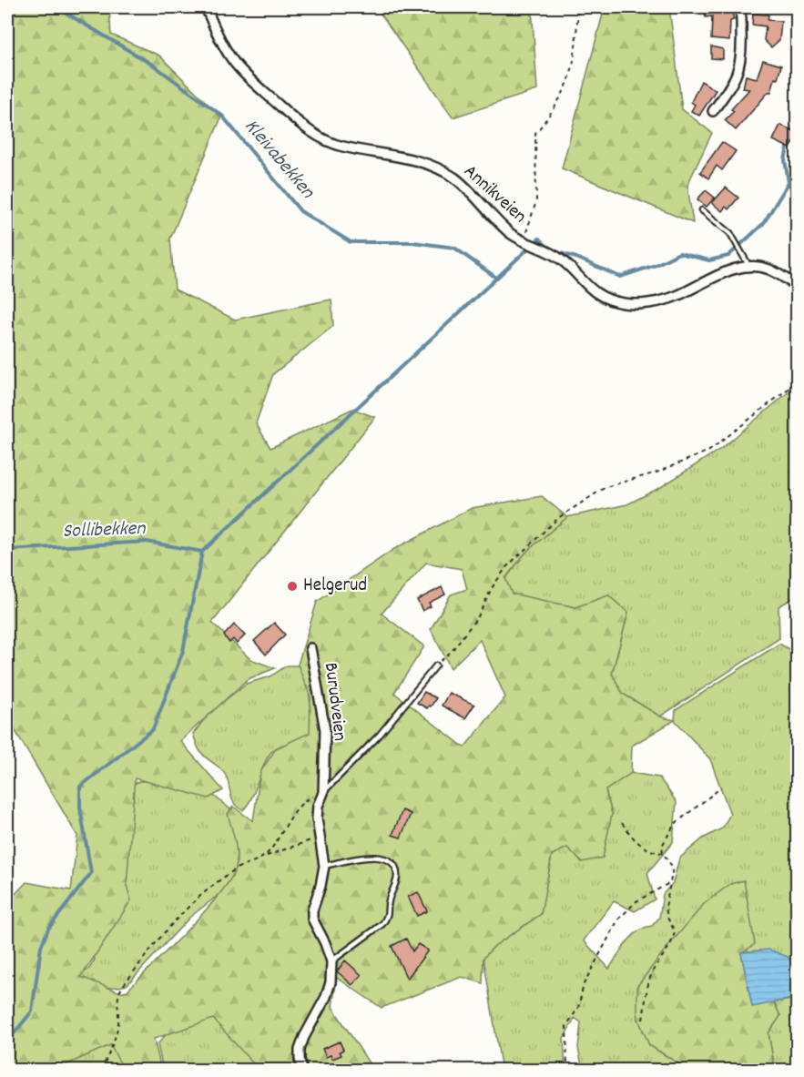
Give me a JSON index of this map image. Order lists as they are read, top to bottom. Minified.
{"streets":{"street":["Annikveien","Burudveien"]},"water":["Kleivabekken","Sollibekken"],"places":["Helgerud"]}
